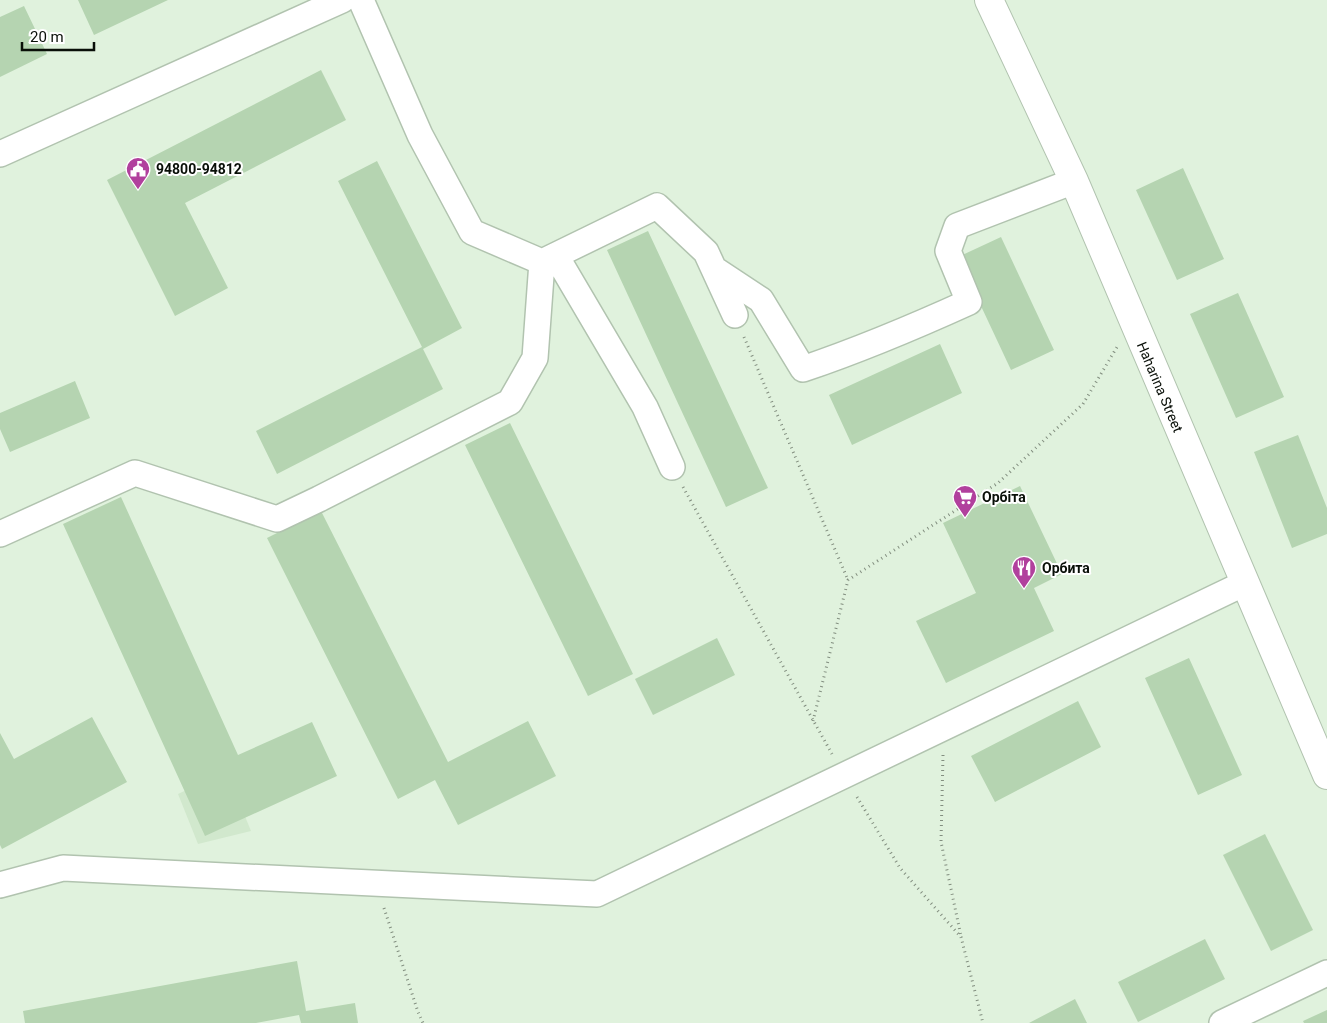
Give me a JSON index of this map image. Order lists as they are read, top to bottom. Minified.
{"streets":{"main road":["Haharina Street"]},"places":{"public building":["94800-94812"],"supermarket":["Орбіта"],"restaurant":["Орбита"]},"scale_bar":"20 m"}
